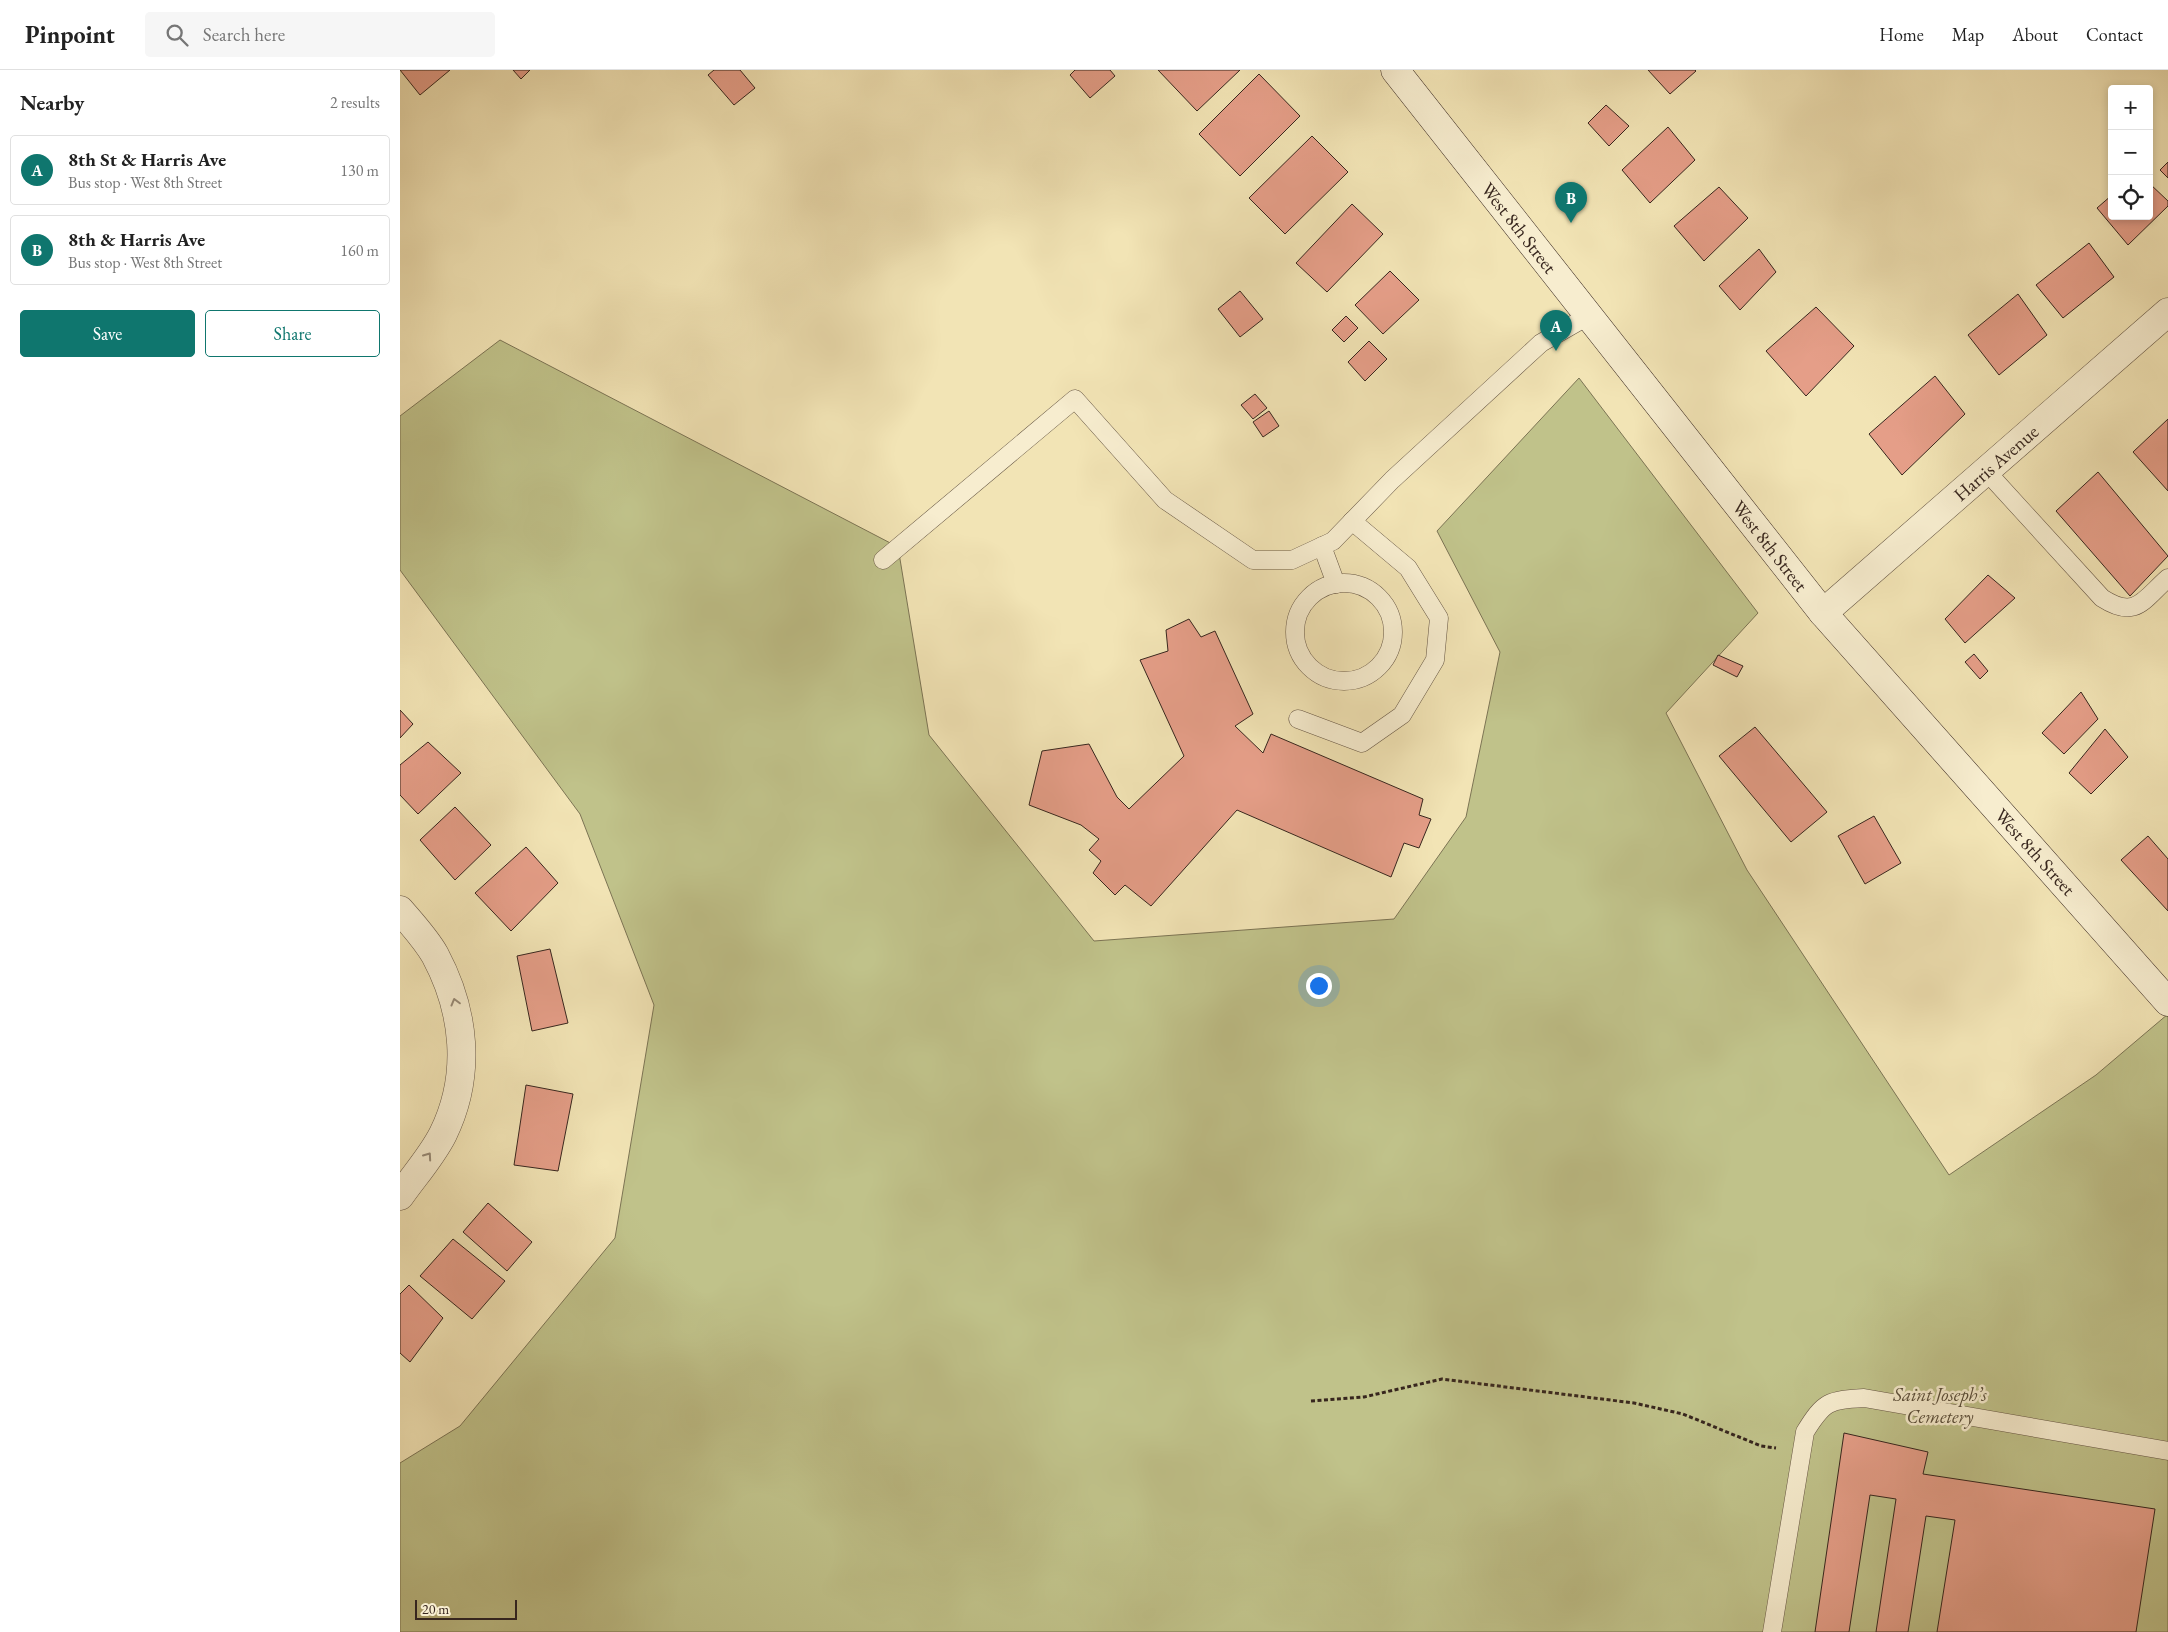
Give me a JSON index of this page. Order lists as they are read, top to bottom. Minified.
{"streets":{"street":["West 8th Street","Harris Avenue"]},"crossings":[["West 8th Street","Harris Avenue"]],"parks":["Saint Joseph’s Cemetery"],"scale_bar":"20 m","page":{"header":"Pinpoint","search":"Search here","nav":["Home","Map","About","Contact"],"heading":["Nearby","2 results"],"map_buttons":["+","−"],"list":[{"mark":"A","name":"8th St & Harris Ave","note":"Bus stop · West 8th Street","value":"130 m"},{"mark":"B","name":"8th & Harris Ave","note":"Bus stop · West 8th Street","value":"160 m"}],"pins":["B","A"],"buttons":["Save","Share"],"scale":"20 m"}}
